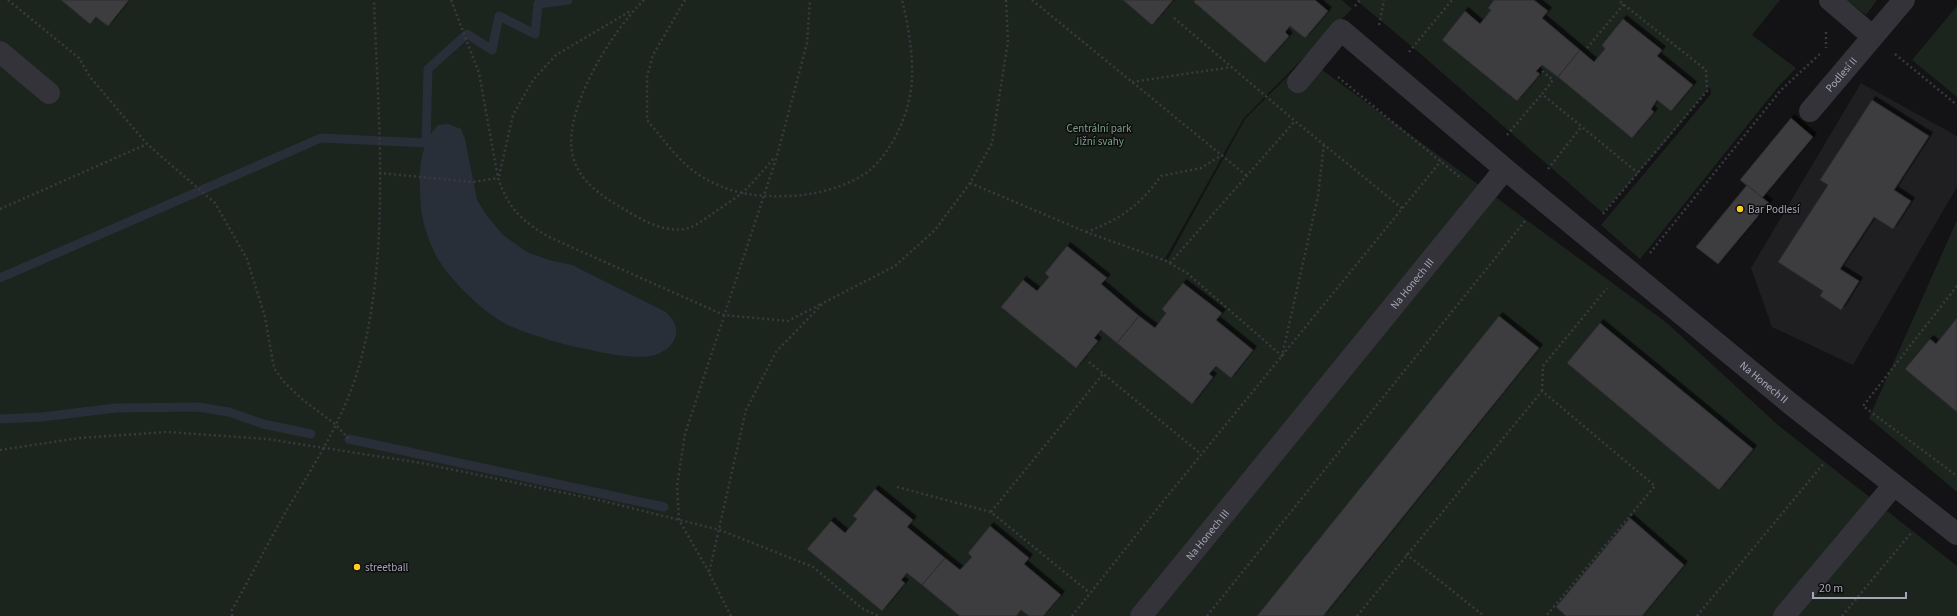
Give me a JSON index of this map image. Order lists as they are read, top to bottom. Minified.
{"streets":{"street":["Podlesí II","Na Honech III","Na Honech II"]},"crossings":[["Na Honech III","Na Honech II"]],"parks":["Centrální park Jižní svahy"],"places":["Bar Podlesí","streetball"],"scale_bar":"20 m"}
